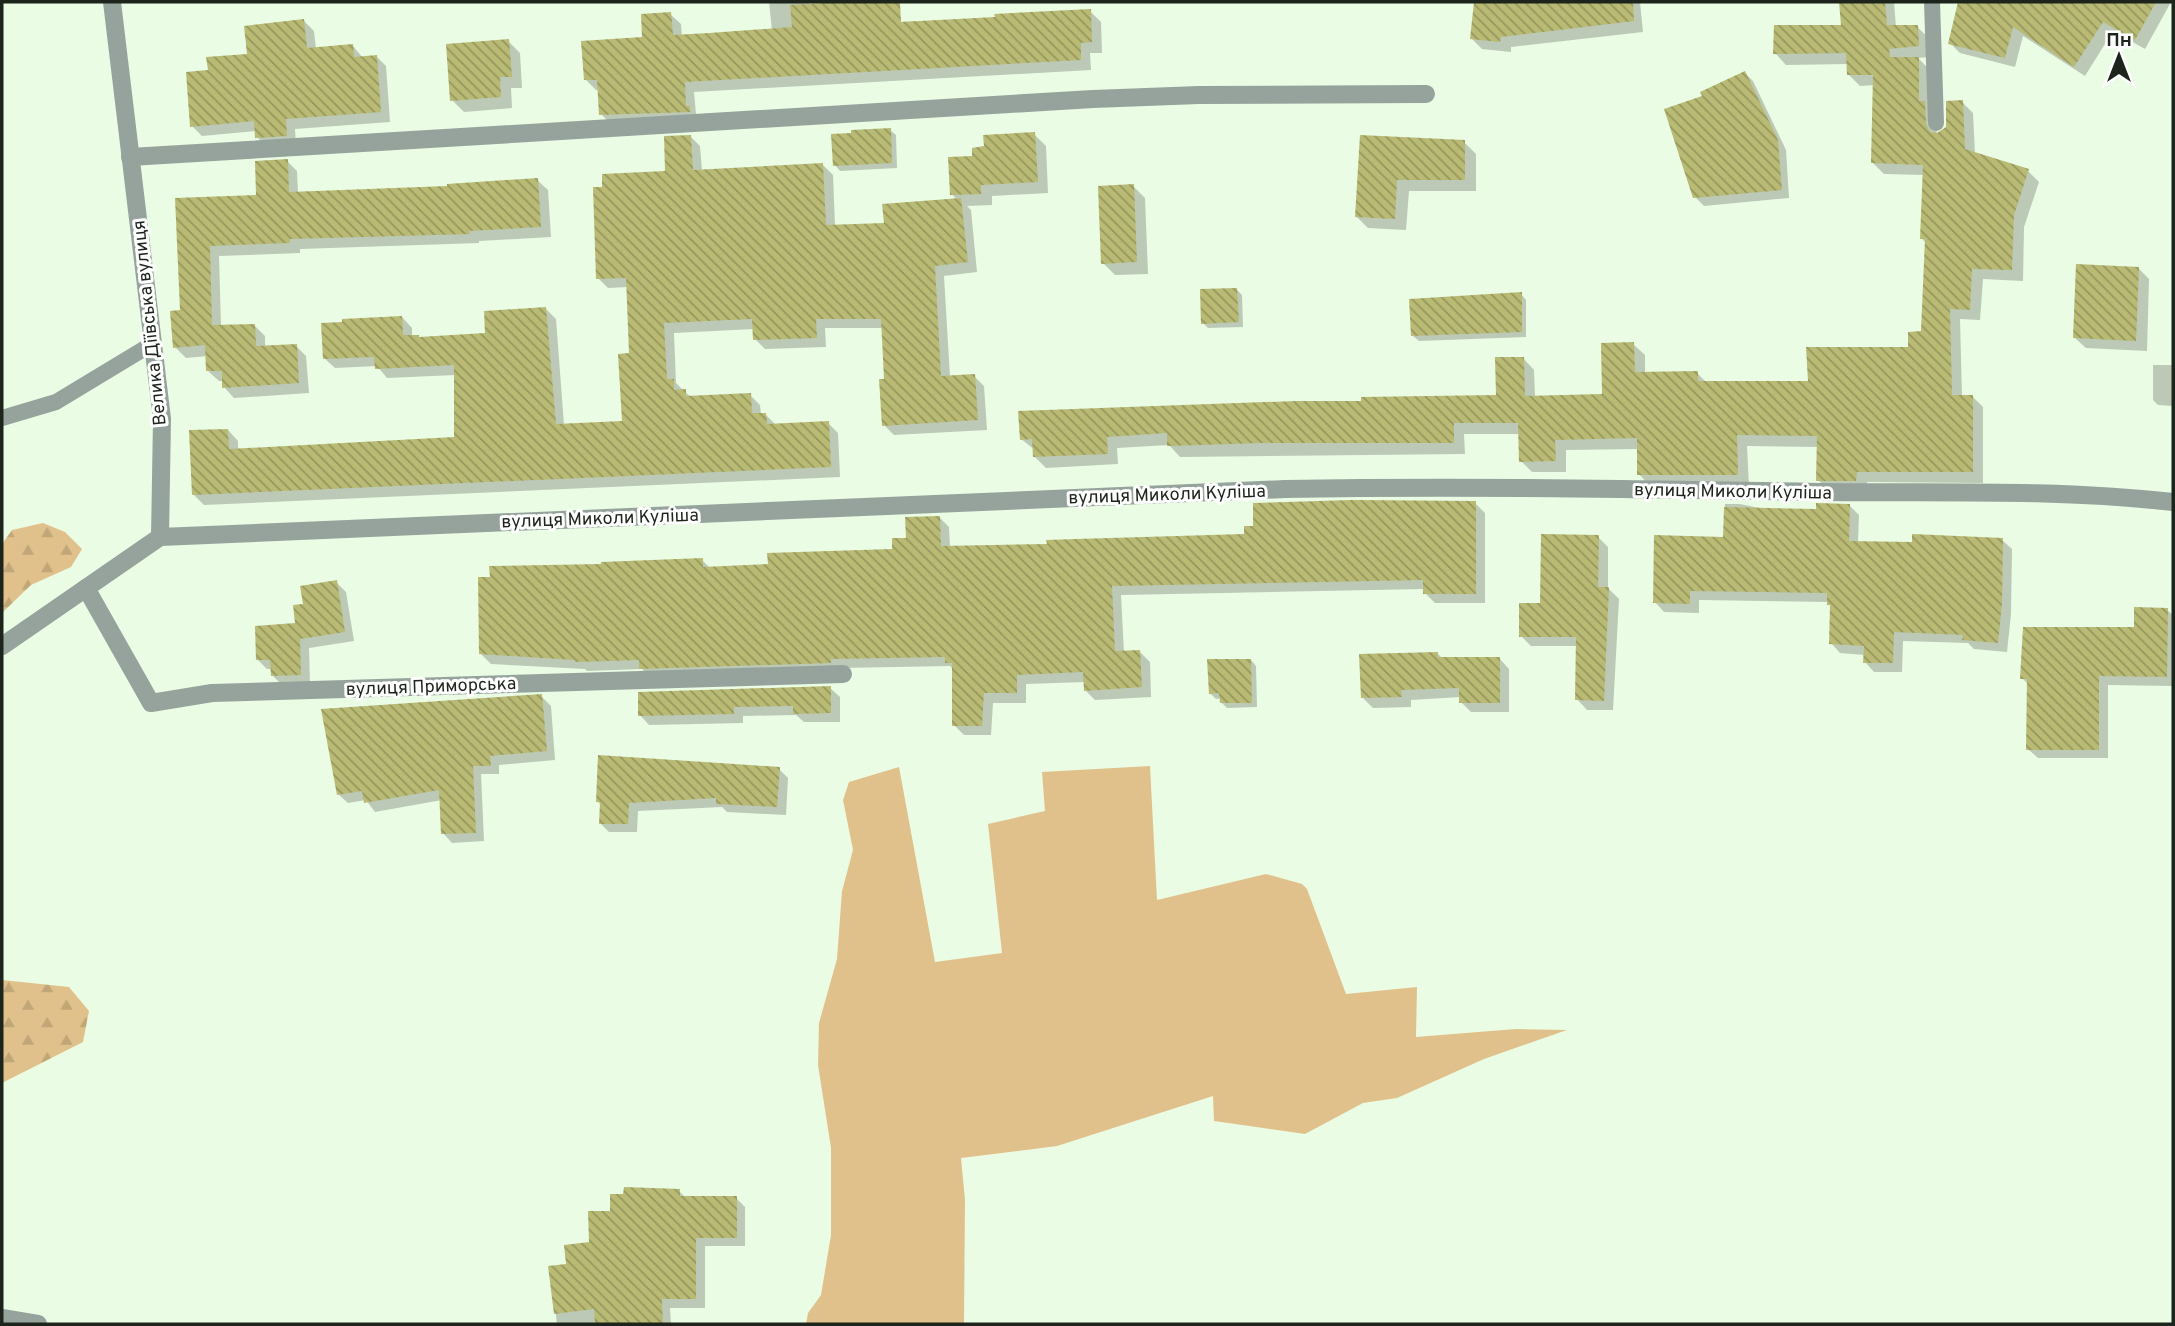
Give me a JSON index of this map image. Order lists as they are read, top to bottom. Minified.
{"streets":{"street":["Велика Діївська вулиця","вулиця Миколи Куліша","вулиця Приморська"]},"crossings":[["Велика Діївська вулиця","вулиця Миколи Куліша"]],"north":"top"}
